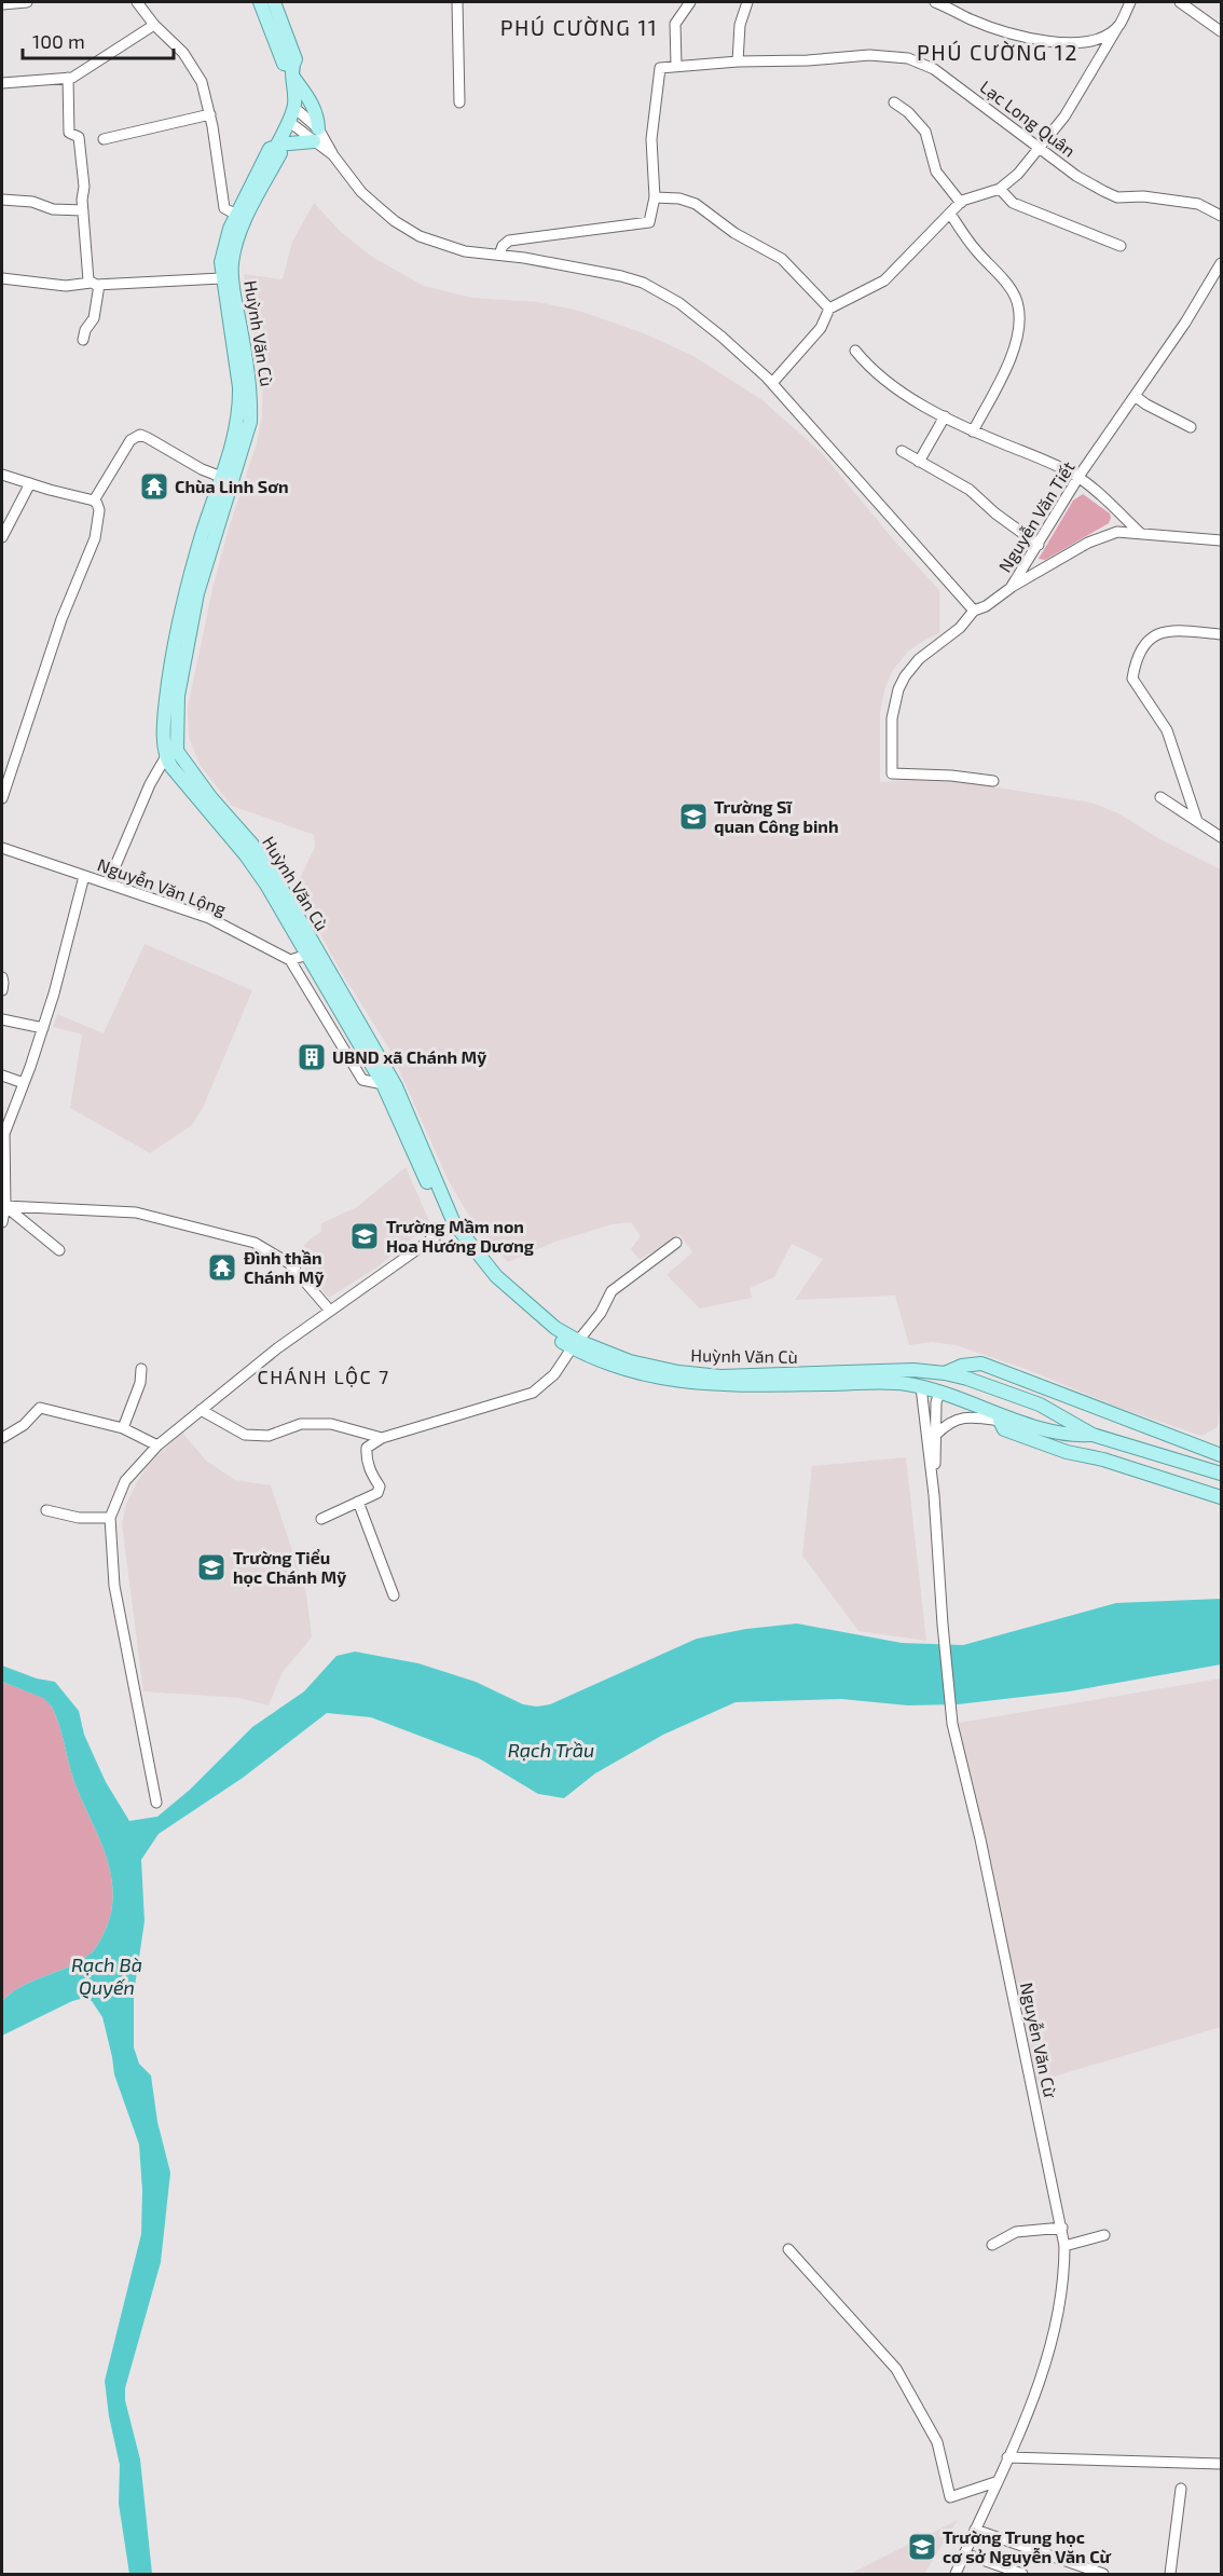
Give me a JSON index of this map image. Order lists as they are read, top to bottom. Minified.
{"streets":{"main road":["Huỳnh Văn Cù"],"street":["Lạc Long Quân","Nguyễn Văn Tiết","Nguyễn Văn Lộng","Nguyễn Văn Cừ"]},"districts":["PHÚ CƯỜNG 11","PHÚ CƯỜNG 12","CHÁNH LỘC 7"],"water":["Rạch Trầu","Rạch Bà Quyến"],"places":{"temple":["Chùa Linh Sơn","Đình thần Chánh Mỹ"],"school or university":["Trường Sĩ quan Công binh","Trường Mầm non Hoa Hướng Dương","Trường Tiểu học Chánh Mỹ","Trường Trung học cơ sở Nguyễn Văn Cừ"],"building":["UBND xã Chánh Mỹ"]},"scale_bar":"100 m"}
